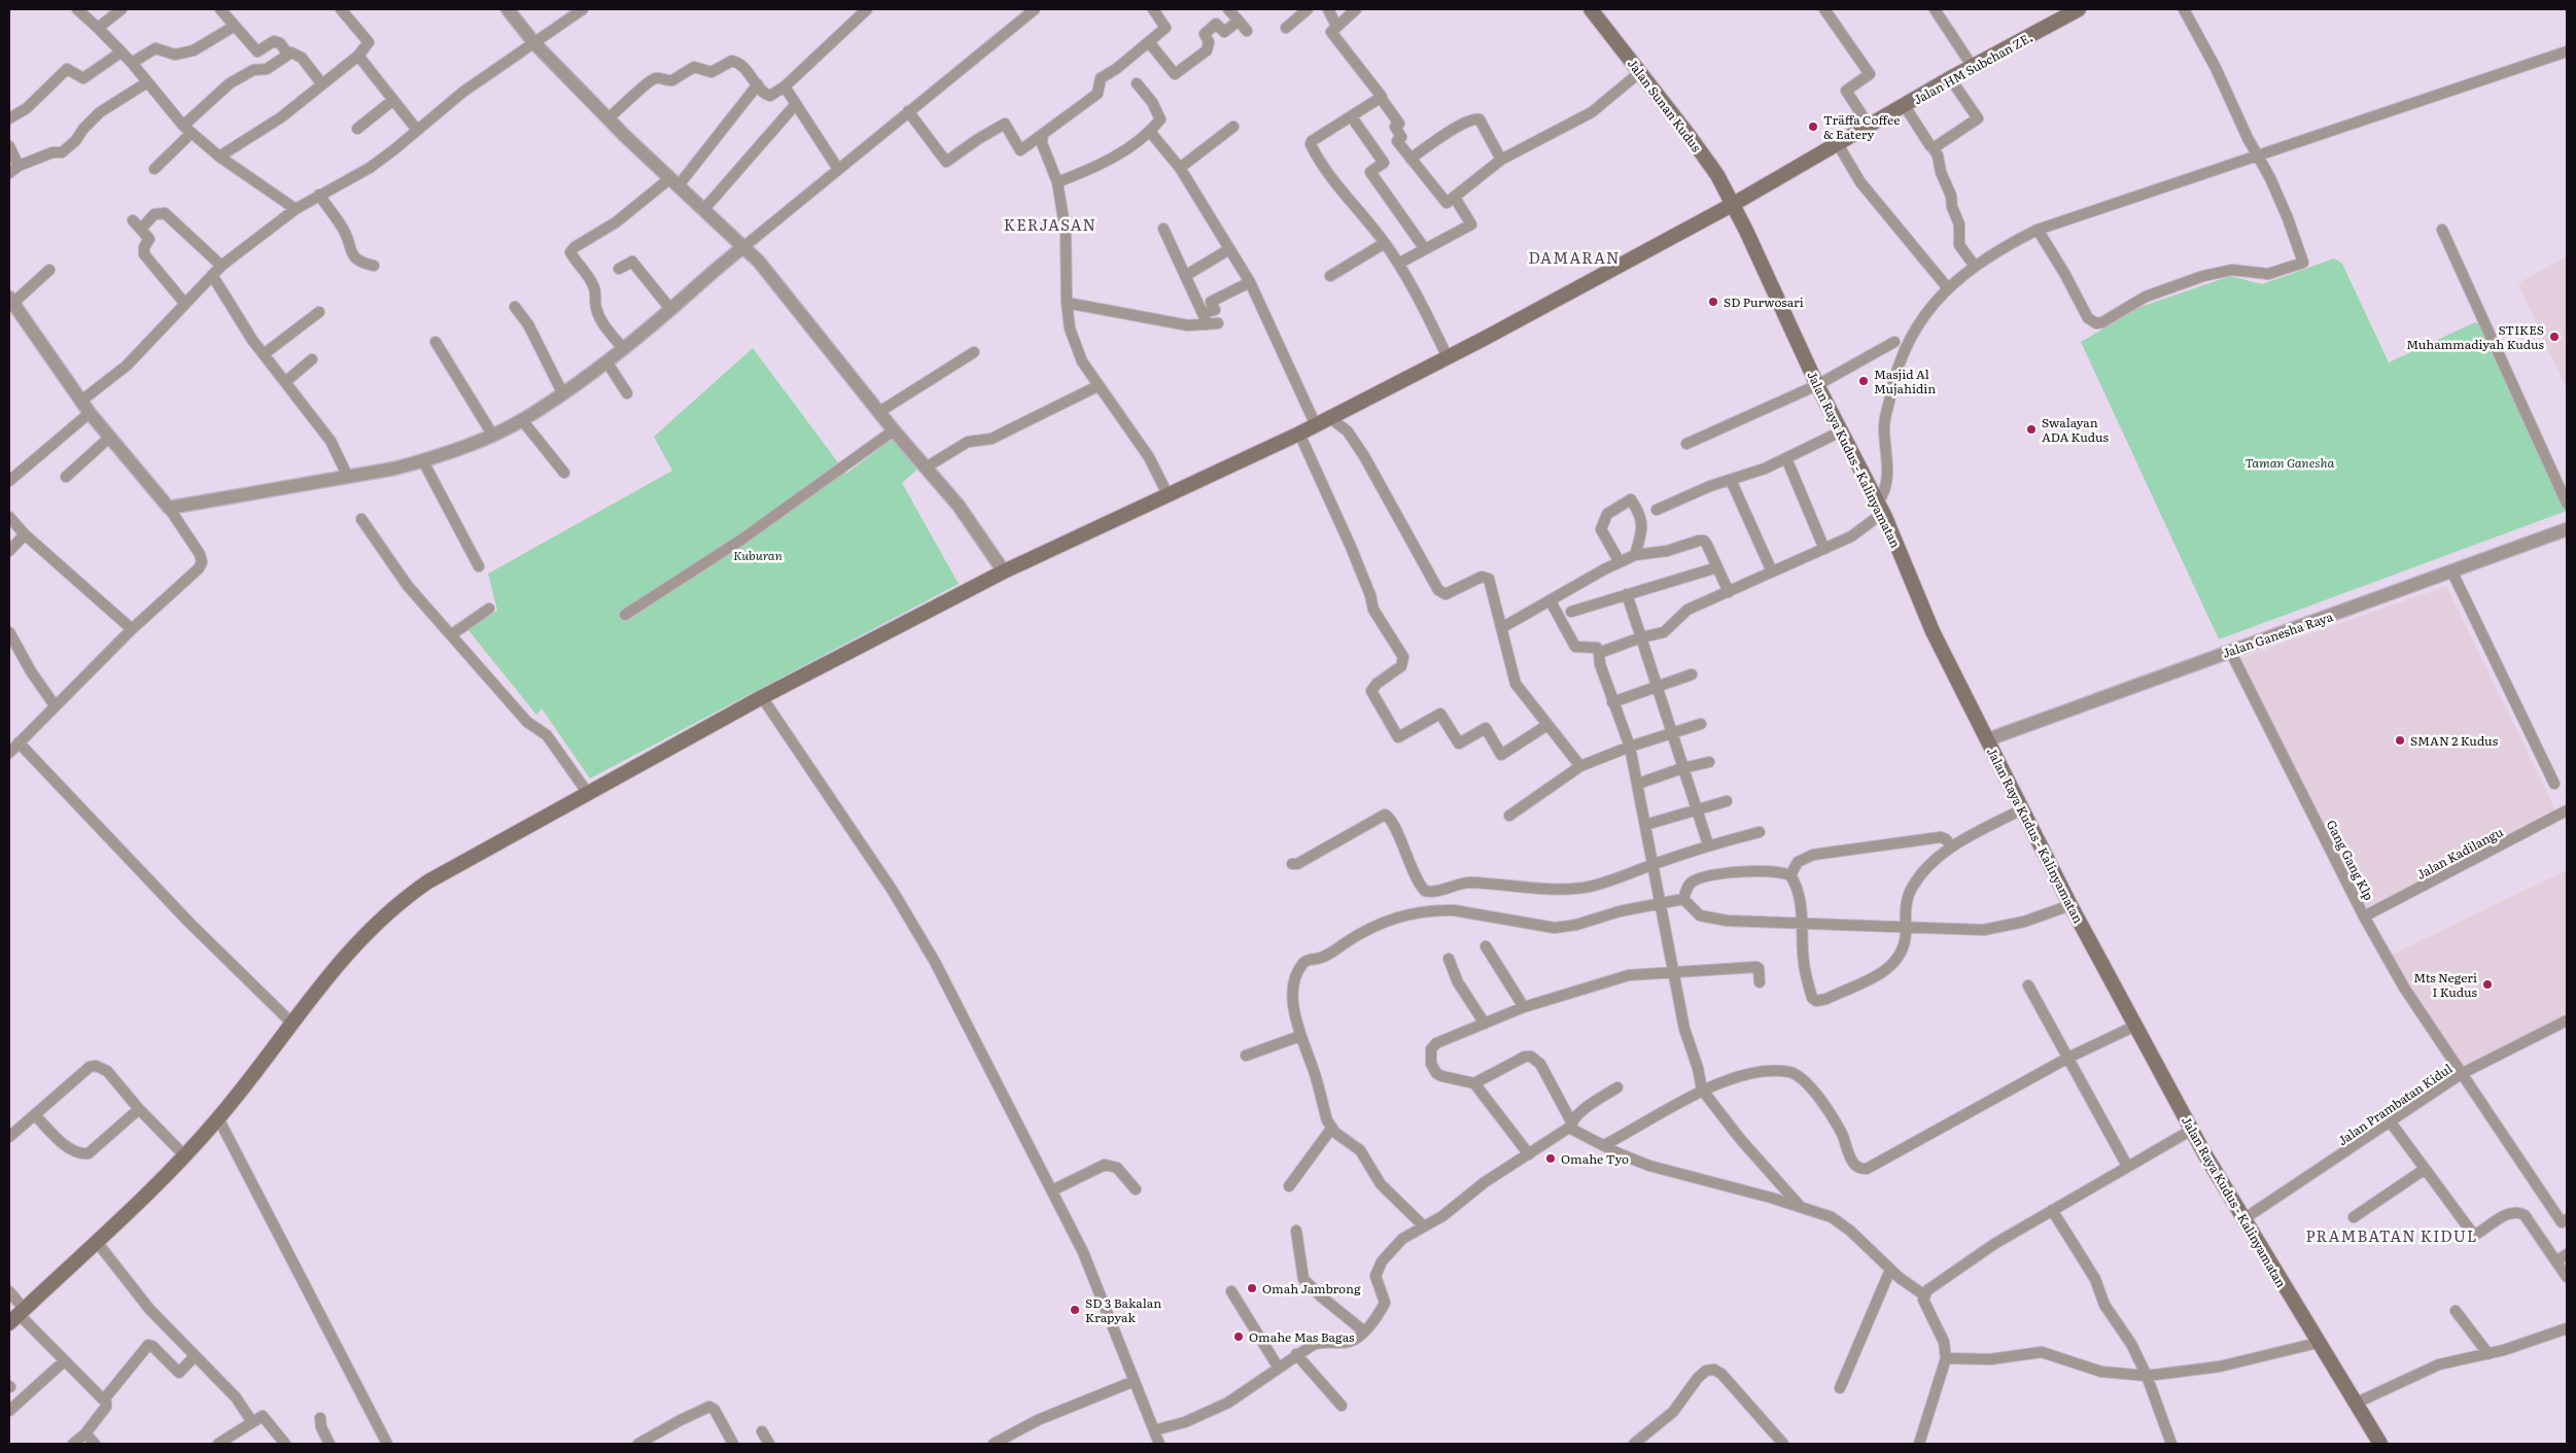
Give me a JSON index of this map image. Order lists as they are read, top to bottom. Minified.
{"streets":{"main road":["Jalan HM Subchan ZE.","Jalan Sunan Kudus","Jalan Raya Kudus - Kalinyamatan"],"street":["Jalan Ganesha Raya","Jalan Kadilangu","Gang Gang Klp","Jalan Prambatan Kidul"]},"crossings":[["Jalan HM Subchan ZE.","Jalan Sunan Kudus"],["Jalan HM Subchan ZE.","Jalan Raya Kudus - Kalinyamatan"],["Jalan Sunan Kudus","Jalan Raya Kudus - Kalinyamatan"],["Jalan Raya Kudus - Kalinyamatan","Jalan Ganesha Raya"],["Jalan Raya Kudus - Kalinyamatan","Jalan Prambatan Kidul"],["Jalan Ganesha Raya","Gang Gang Klp"],["Jalan Kadilangu","Gang Gang Klp"],["Gang Gang Klp","Jalan Prambatan Kidul"]],"districts":["KERJASAN","DAMARAN","PRAMBATAN KIDUL"],"parks":["Taman Ganesha","Kuburan"],"places":["Träffa Coffee & Eatery","SD Purwosari","STIKES Muhammadiyah Kudus","Masjid Al Mujahidin","Swalayan ADA Kudus","SMAN 2 Kudus","Mts Negeri I Kudus","Omahe Tyo","Omah Jambrong","SD 3 Bakalan Krapyak","Omahe Mas Bagas"]}
